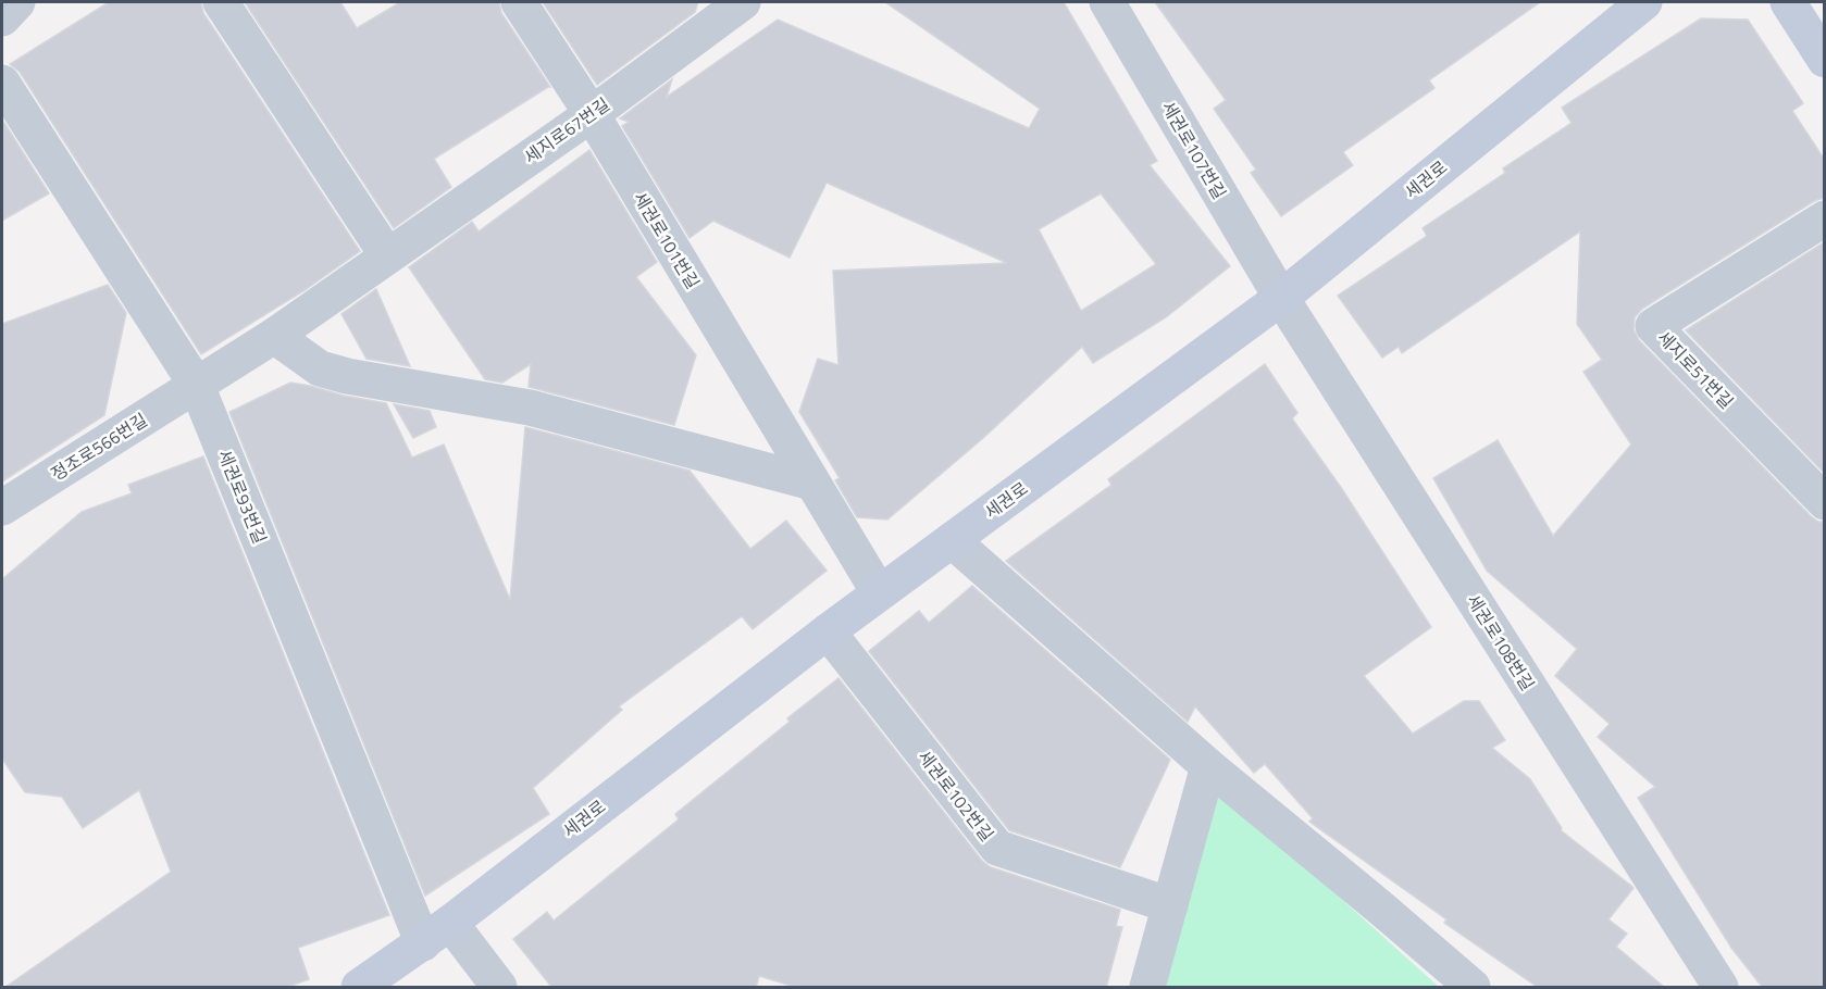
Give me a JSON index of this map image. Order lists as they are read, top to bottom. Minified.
{"streets":{"street":["세지로67번길","세권로107번길","세권로","세권로101번길","세지로51번길","정조로566번길","세권로93번길","세권로108번길","세권로102번길"]},"crossings":[["세지로67번길","세권로101번길"],["세지로67번길","정조로566번길"],["세지로67번길","세권로93번길"],["세권로107번길","세권로"],["세권로107번길","세권로108번길"],["세권로","세권로101번길"],["세권로","세권로93번길"],["세권로","세권로108번길"],["세권로","세권로102번길"],["정조로566번길","세권로93번길"]]}
